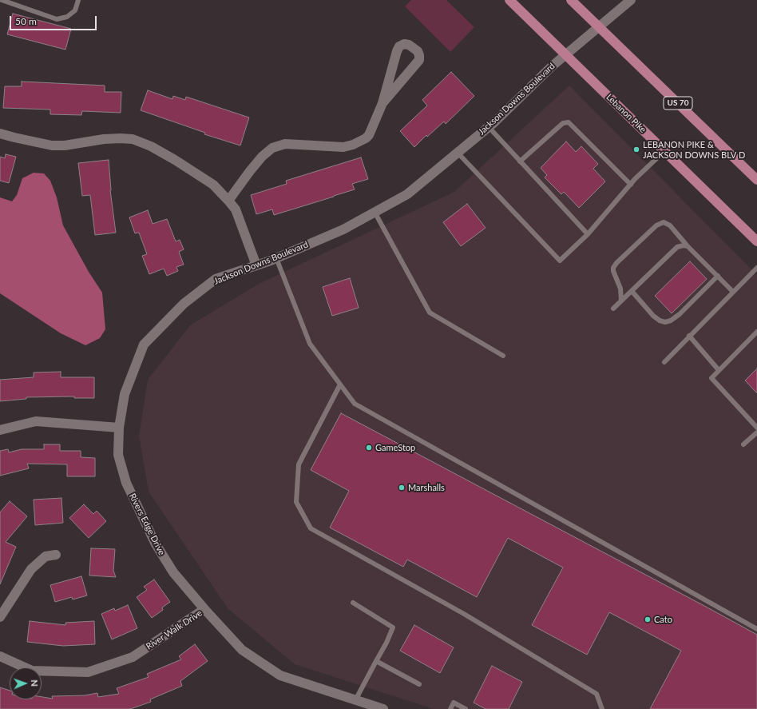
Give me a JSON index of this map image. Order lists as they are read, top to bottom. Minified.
{"streets":{"main road":["US 70","Lebanon Pike"],"street":["Jackson Downs Boulevard","Rivers Edge Drive","River Walk Drive"]},"crossings":[["Jackson Downs Boulevard","US 70"],["Jackson Downs Boulevard","Lebanon Pike"],["Jackson Downs Boulevard","Rivers Edge Drive"],["Rivers Edge Drive","River Walk Drive"]],"places":["LEBANON PIKE & JACKSON DOWNS BLV D","GameStop","Marshalls","Cato"],"scale_bar":"50 m","north":"right"}
